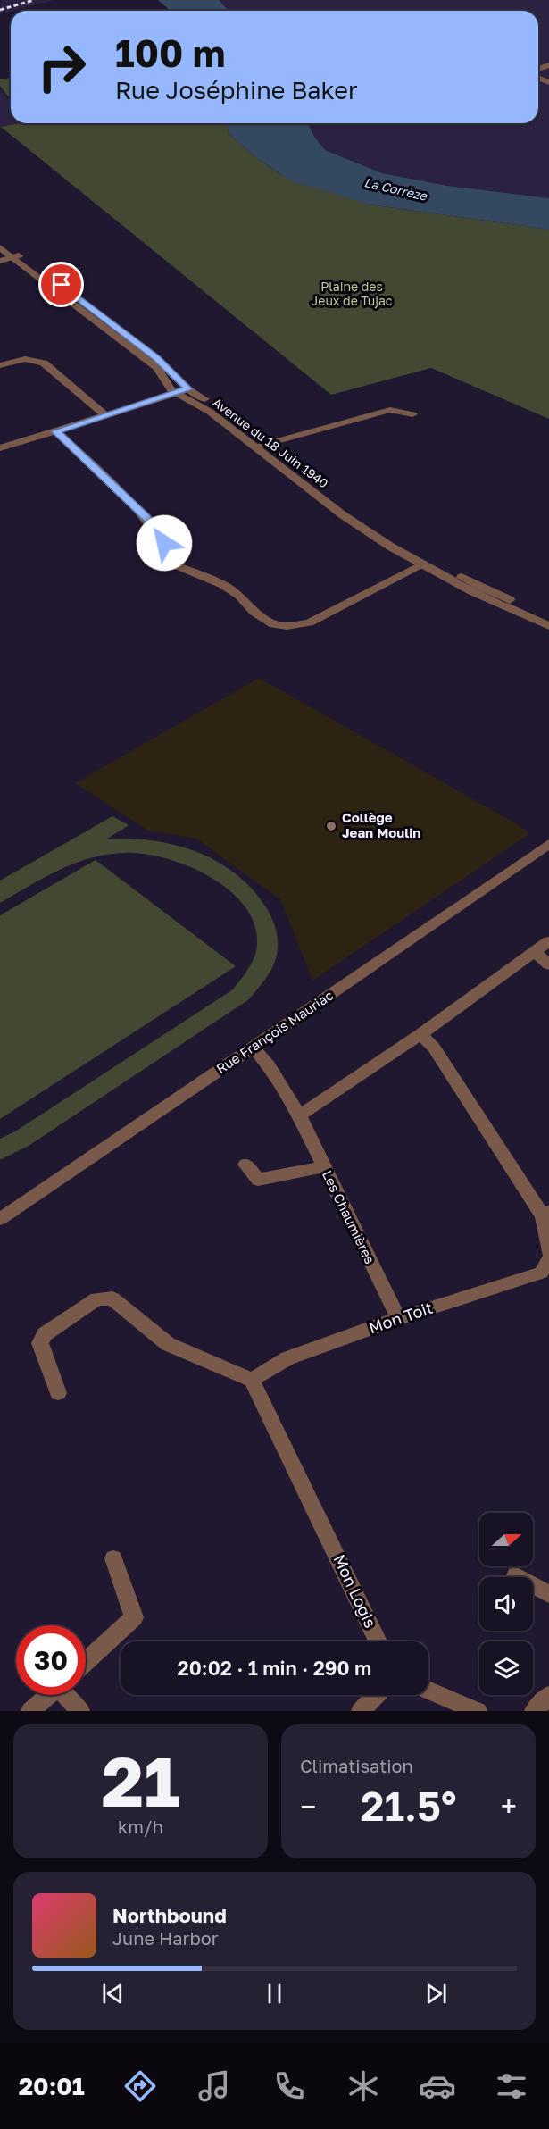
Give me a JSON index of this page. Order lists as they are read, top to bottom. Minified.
{"streets":{"street":["Avenue du 18 Juin 1940","Rue François Mauriac","Les Chaumières","Mon Toit","Mon Logis"]},"crossings":[["Rue François Mauriac","Les Chaumières"],["Les Chaumières","Mon Toit"],["Mon Toit","Mon Logis"]],"water":["La Corrèze"],"parks":["Plaine des Jeux de Tujac"],"places":["Collège Jean Moulin"],"north":"right","page":{"turn":["100 m","Rue Joséphine Baker"],"limit":"30","trip":"20:02 · 1 min · 290 m","tile":[["21","km/h"],"Climatisation"],"heat":["−","21.5°","+"],"song":["Northbound","June Harbor"],"tabs":"20:01"}}
